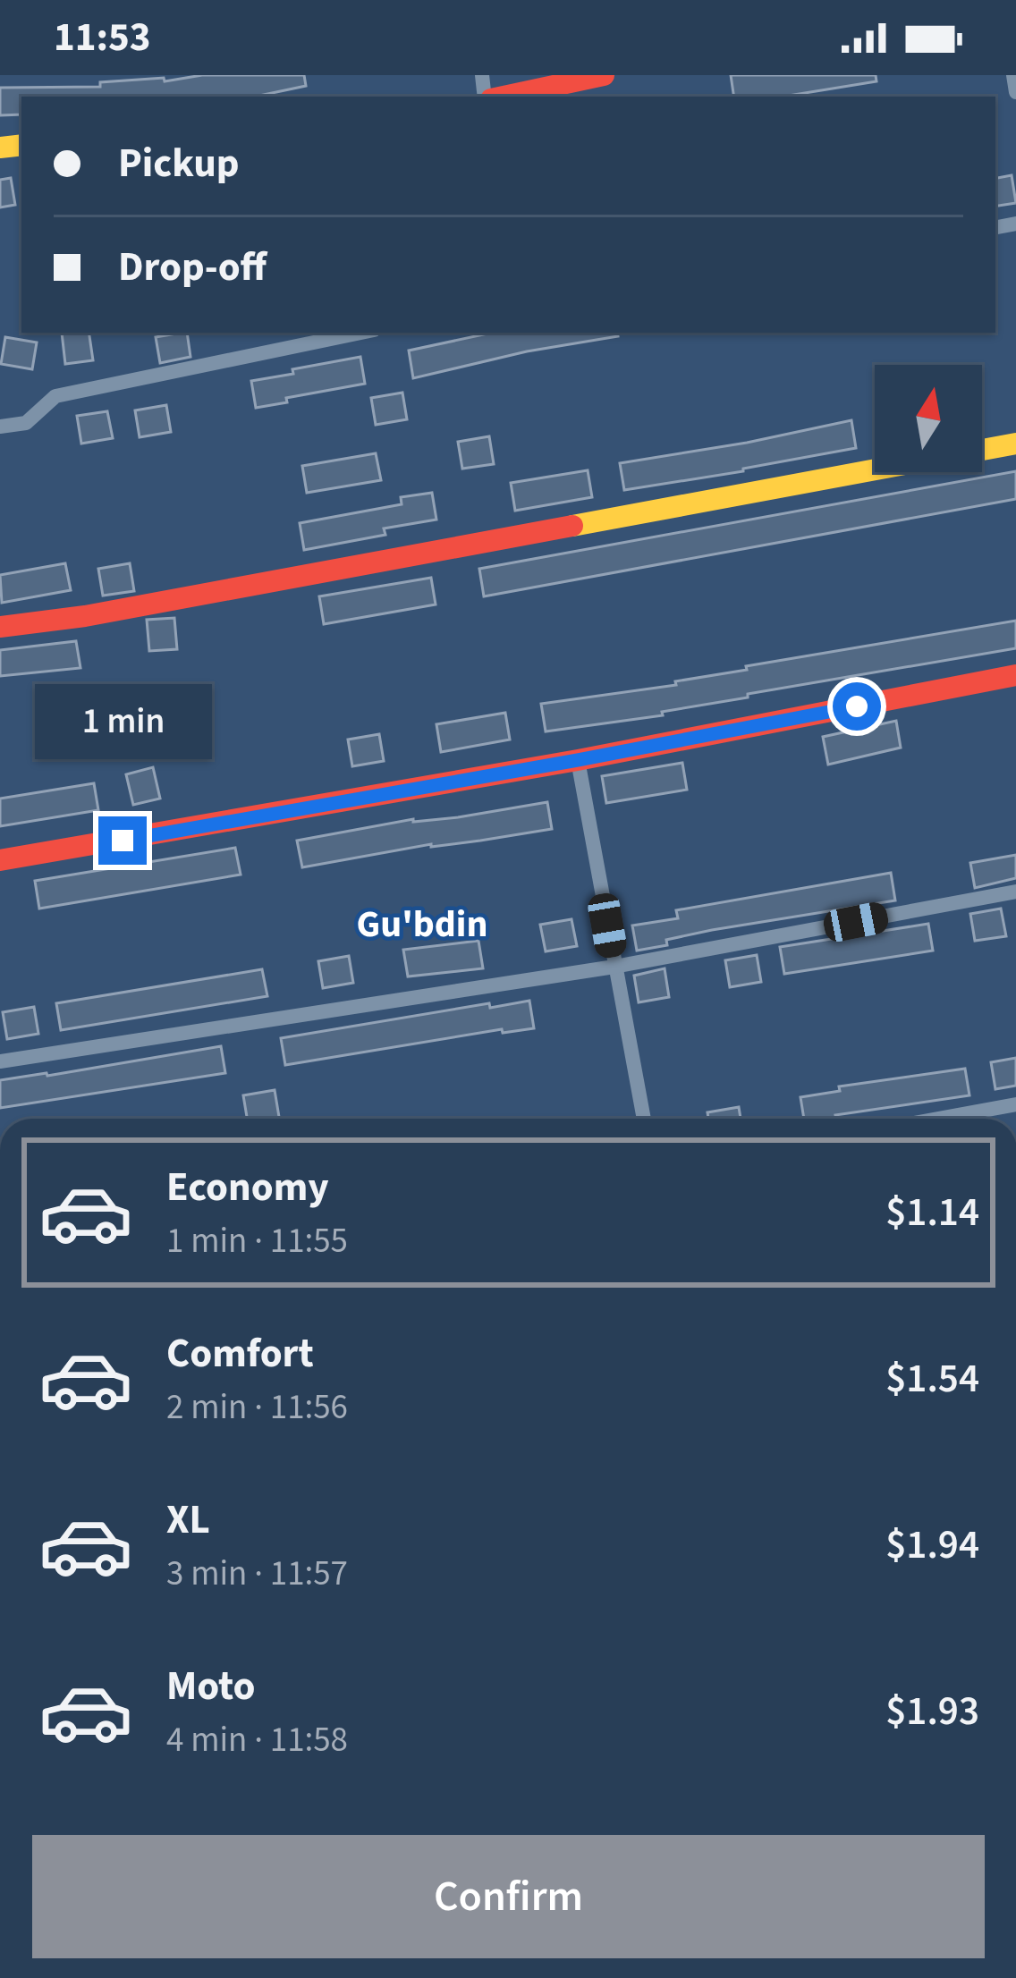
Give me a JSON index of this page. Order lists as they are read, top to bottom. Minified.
{"districts":["Gu'bdin"],"north":"top","page":{"status":"11:53","banner":["Pickup","Drop-off"],"bubble":"1 min","list":[{"name":"Economy","note":"1 min · 11:55","value":"$1.14"},{"name":"Comfort","note":"2 min · 11:56","value":"$1.54"},{"name":"XL","note":"3 min · 11:57","value":"$1.94"},{"name":"Moto","note":"4 min · 11:58","value":"$1.93"}],"buttons":"Confirm"}}
